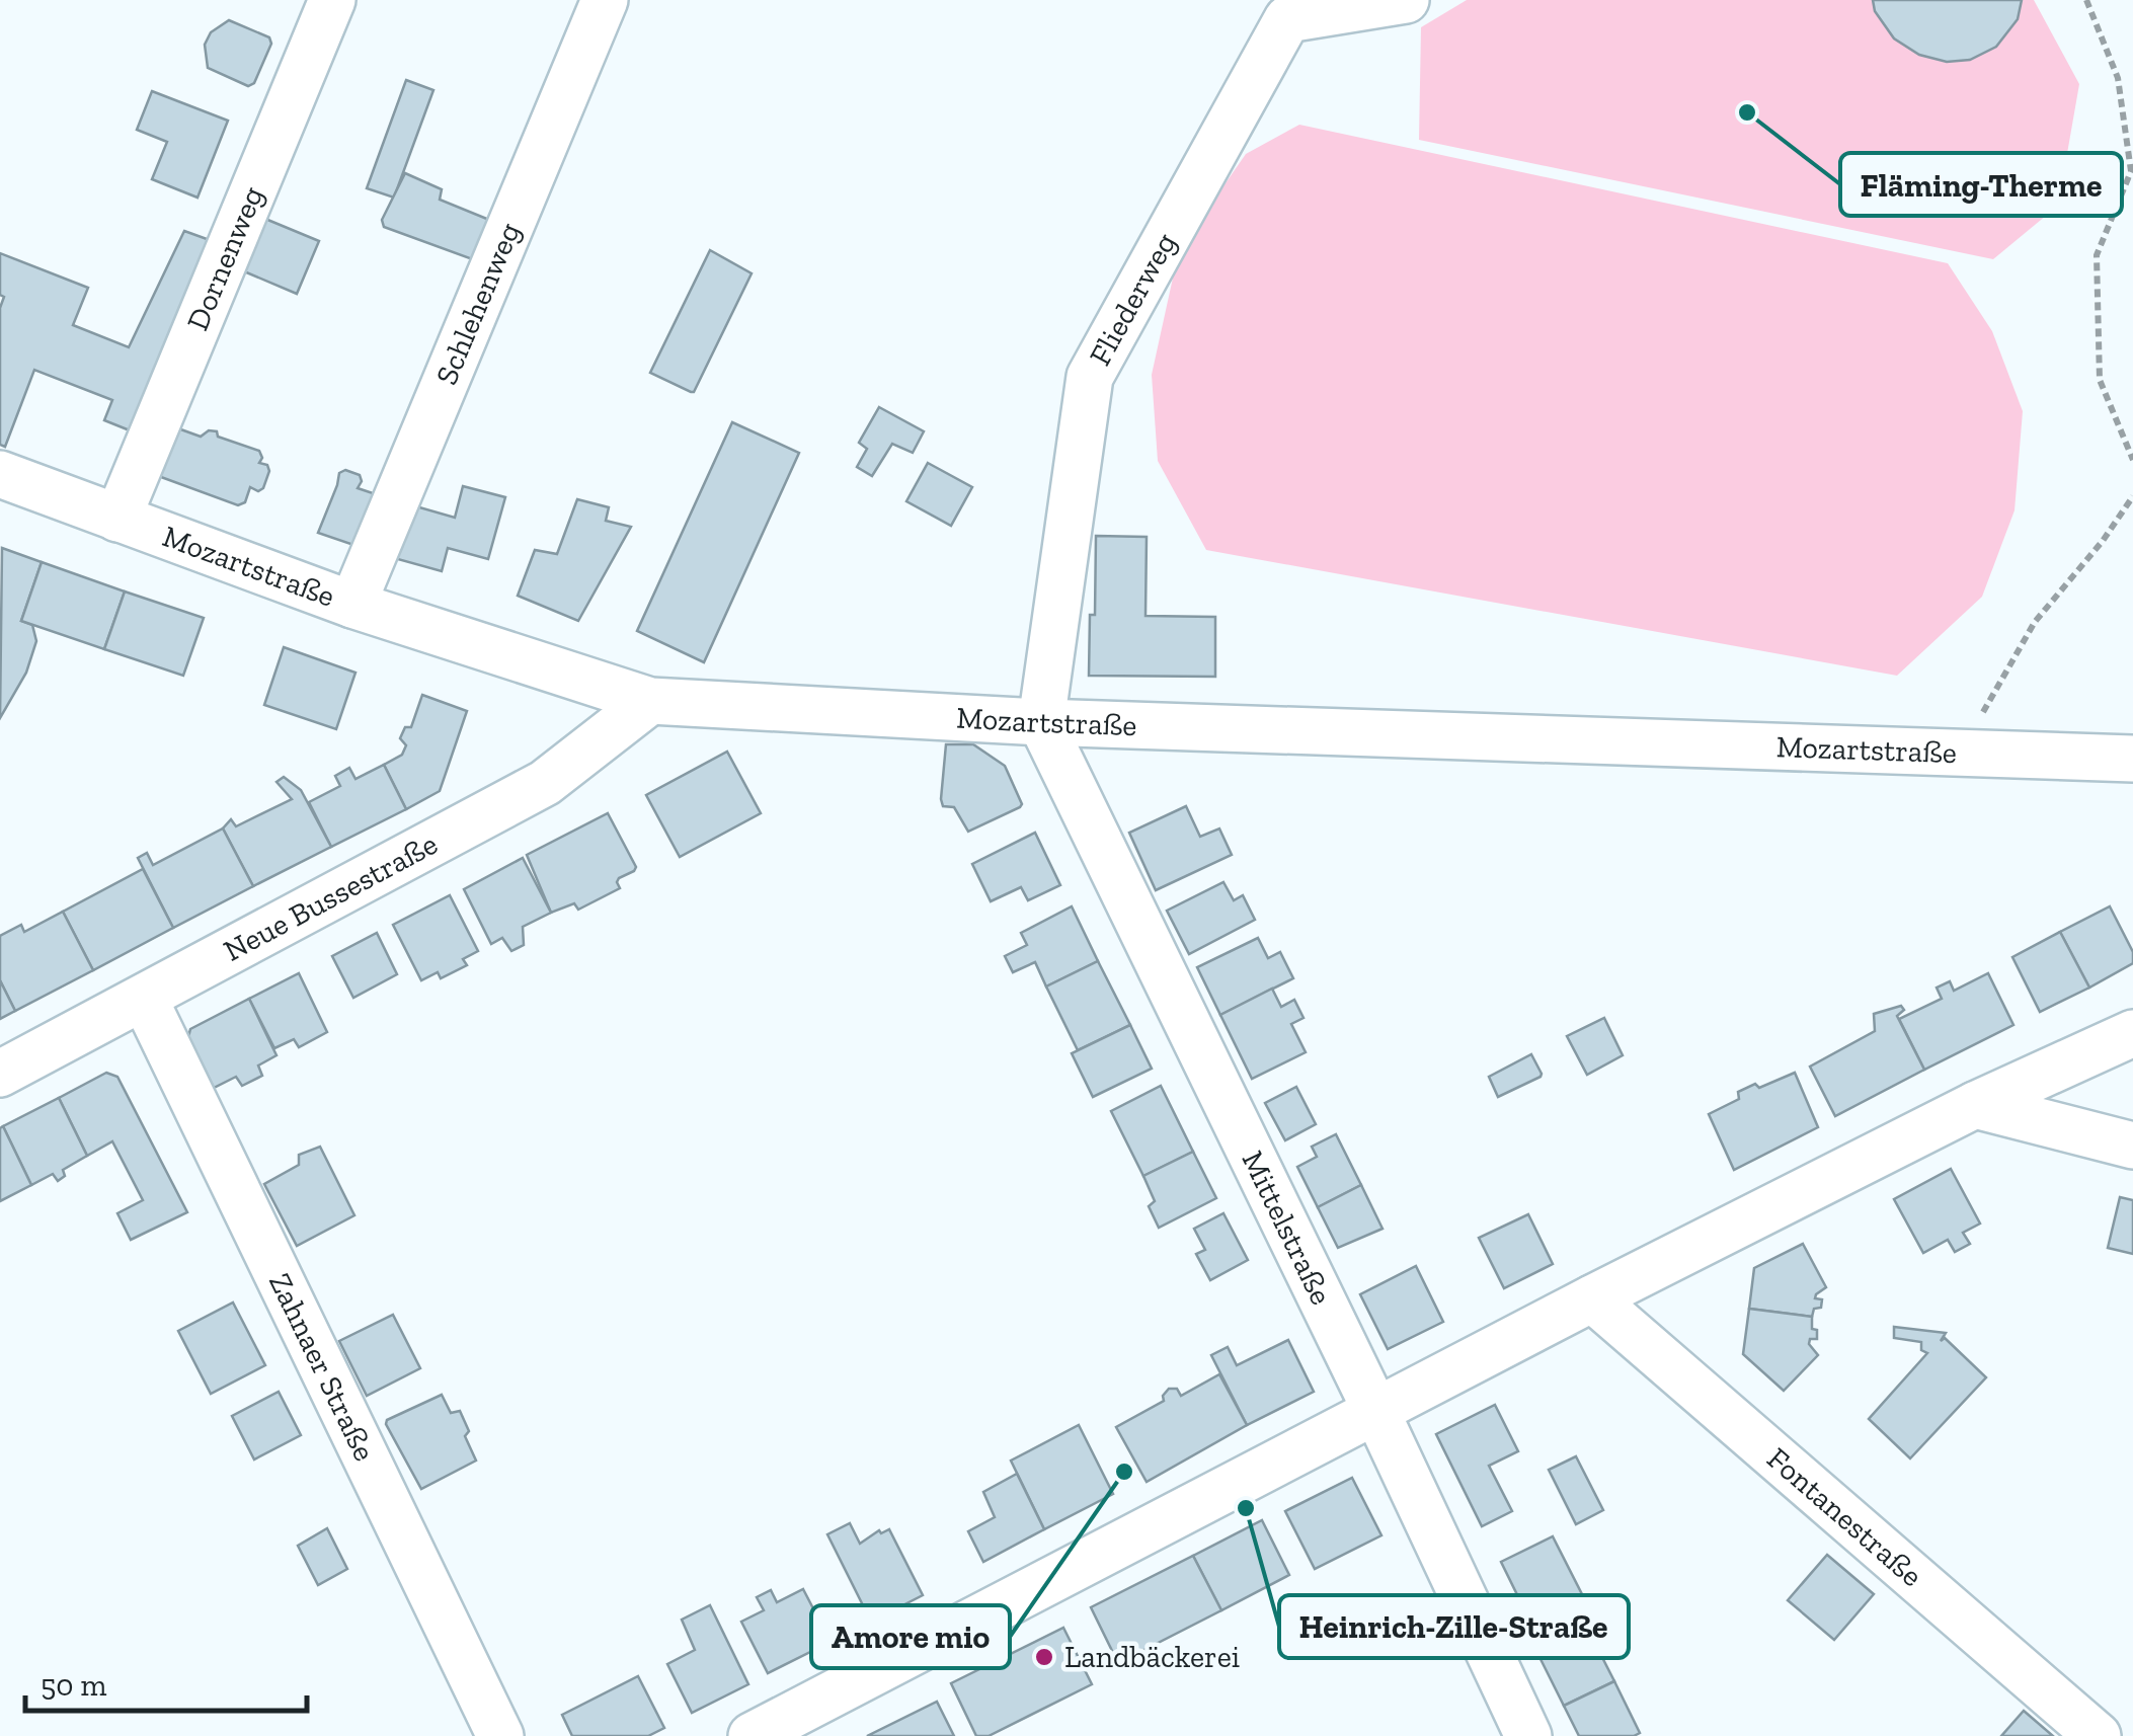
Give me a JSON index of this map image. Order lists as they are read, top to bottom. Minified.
{"streets":{"street":["Dornenweg","Fliederweg","Schlehenweg","Mozartstraße","Neue Bussestraße","Mittelstraße","Zahnaer Straße","Fontanestraße"]},"crossings":[["Dornenweg","Mozartstraße"],["Fliederweg","Mozartstraße"],["Fliederweg","Mittelstraße"],["Schlehenweg","Mozartstraße"],["Mozartstraße","Neue Bussestraße"],["Mozartstraße","Mittelstraße"],["Neue Bussestraße","Zahnaer Straße"]],"places":["Fläming-Therme","Amore mio","Heinrich-Zille-Straße","Landbäckerei"],"scale_bar":"50 m"}
